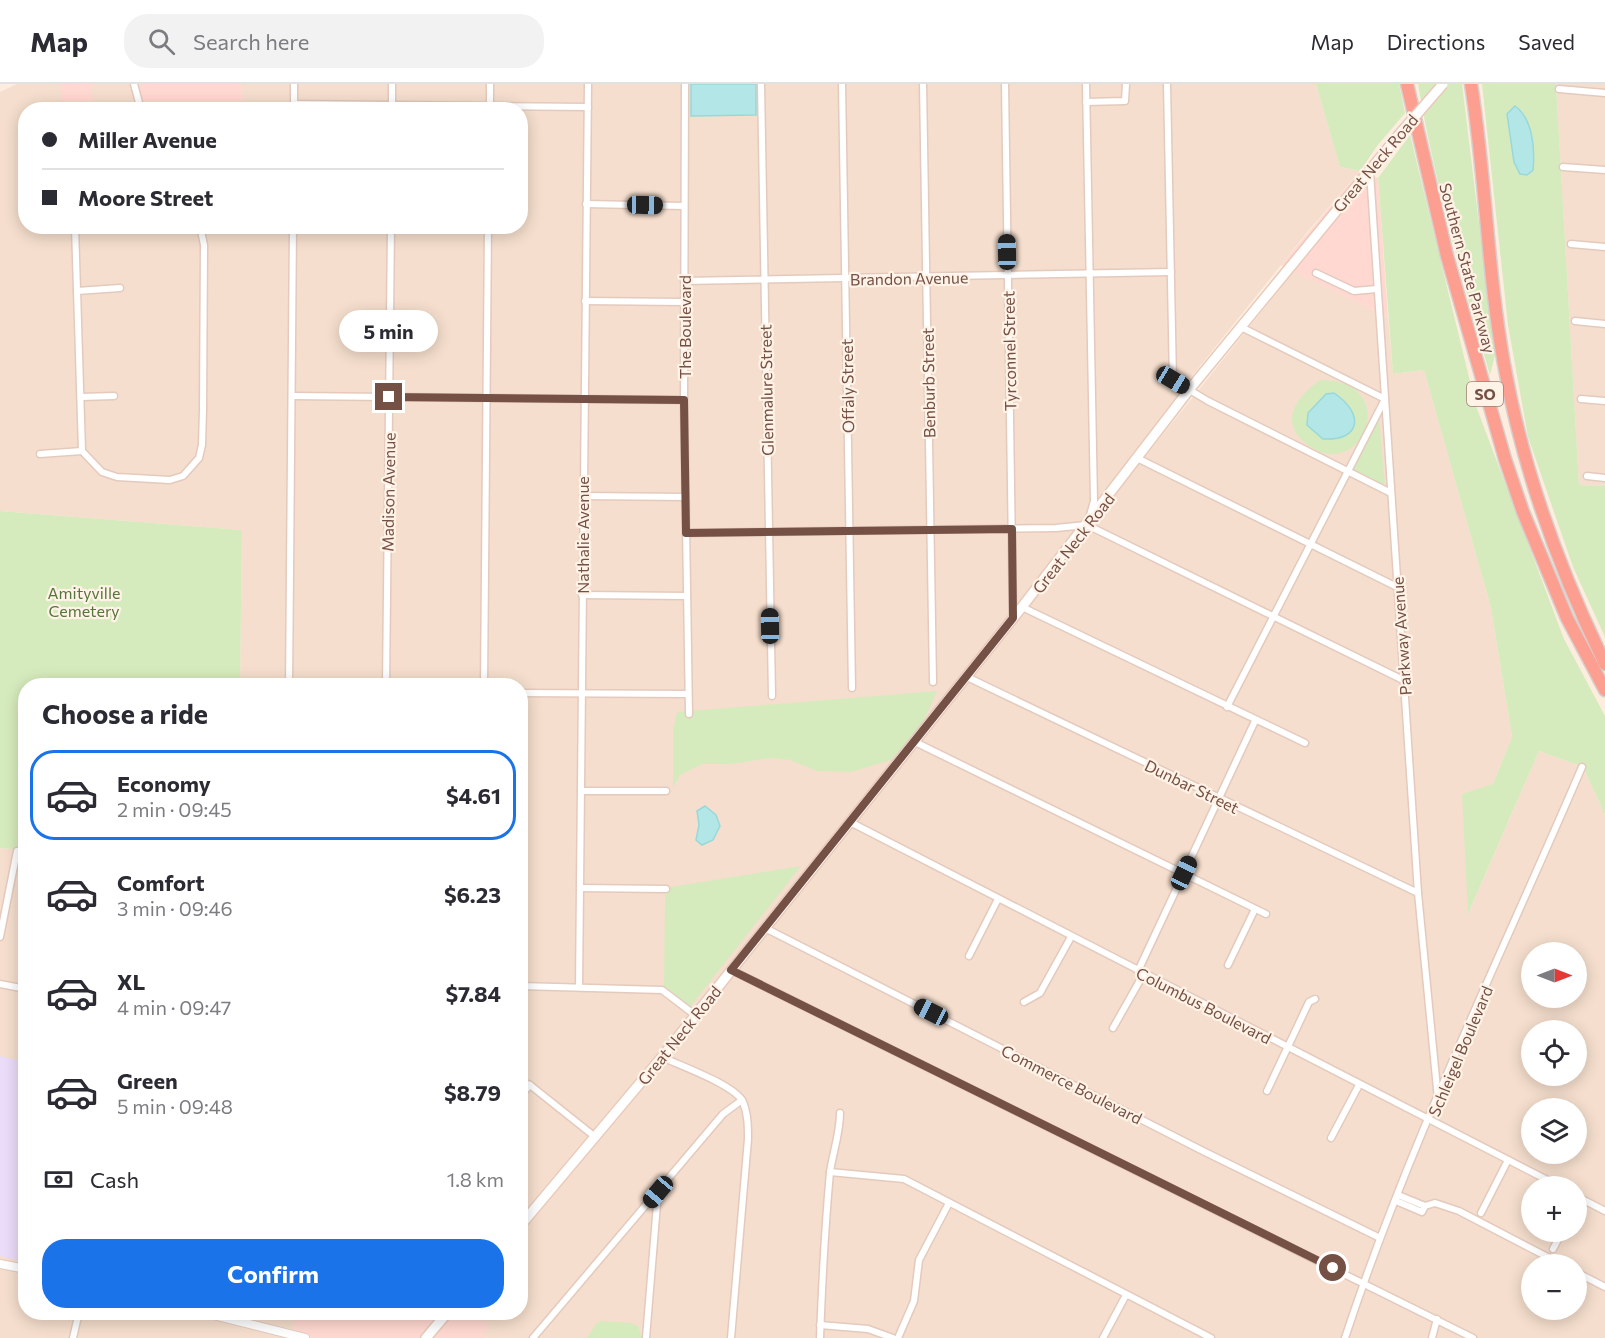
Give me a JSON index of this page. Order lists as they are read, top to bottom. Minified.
{"streets":{"highway":["Southern State Parkway","SO"],"main road":["Great Neck Road"],"street":["Brandon Avenue","The Boulevard","Tyrconnel Street","Benburb Street","Offaly Street","Glenmalure Street","Madison Avenue","Nathalie Avenue","Parkway Avenue","Dunbar Street","Columbus Boulevard","Schleigel Boulevard","Commerce Boulevard"]},"crossings":[["Great Neck Road","Tyrconnel Street"],["Great Neck Road","Parkway Avenue"],["Great Neck Road","Dunbar Street"],["Great Neck Road","Columbus Boulevard"],["Great Neck Road","Commerce Boulevard"],["Brandon Avenue","The Boulevard"],["Brandon Avenue","Tyrconnel Street"],["Brandon Avenue","Benburb Street"],["Brandon Avenue","Offaly Street"],["Brandon Avenue","Glenmalure Street"],["Parkway Avenue","Dunbar Street"],["Parkway Avenue","Schleigel Boulevard"],["Columbus Boulevard","Schleigel Boulevard"],["Schleigel Boulevard","Commerce Boulevard"]],"parks":["Amityville Cemetery"],"north":"right","page":{"header":"Map","search":"Search here","nav":["Map","Directions","Saved"],"banner":["Miller Avenue","Moore Street"],"bubble":"5 min","heading":"Choose a ride","list":[{"name":"Economy","note":"2 min · 09:45","value":"$4.61"},{"name":"Comfort","note":"3 min · 09:46","value":"$6.23"},{"name":"XL","note":"4 min · 09:47","value":"$7.84"},{"name":"Green","note":"5 min · 09:48","value":"$8.79"}],"map_buttons":["+","−"],"pay":["Cash","1.8 km"],"buttons":"Confirm"}}
